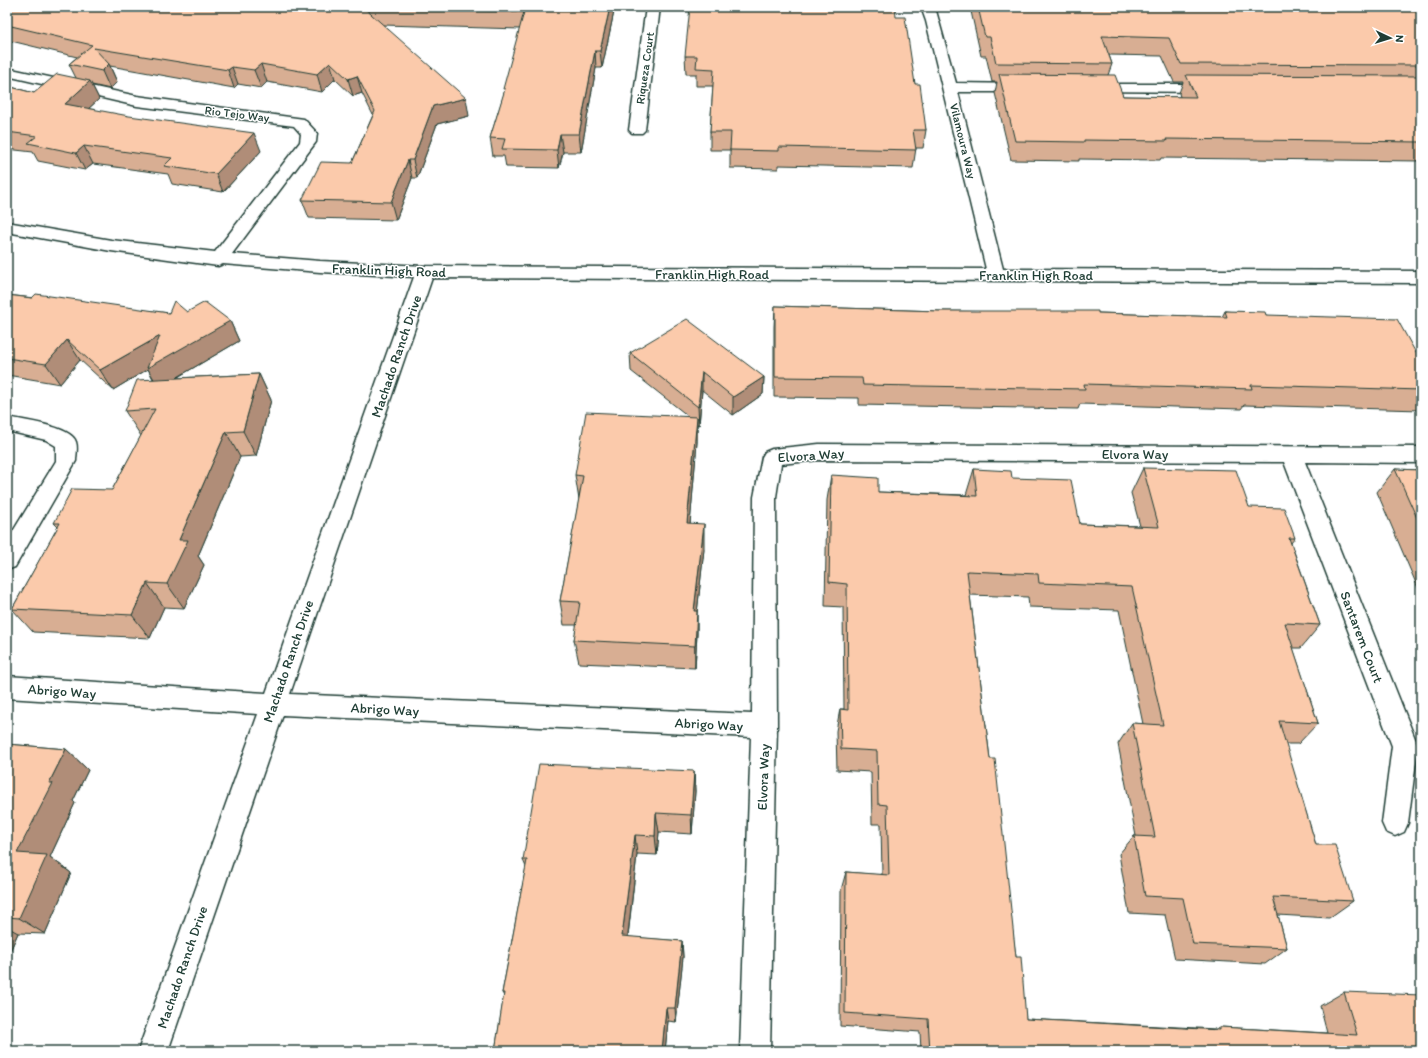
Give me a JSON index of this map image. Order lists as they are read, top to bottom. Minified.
{"streets":{"street":["Riqueza Court","Rio Tejo Way","Vilamoura Way","Franklin High Road","Machado Ranch Drive","Elvora Way","Santarem Court","Abrigo Way"]},"crossings":[["Rio Tejo Way","Franklin High Road"],["Vilamoura Way","Franklin High Road"],["Franklin High Road","Machado Ranch Drive"],["Machado Ranch Drive","Abrigo Way"],["Elvora Way","Santarem Court"],["Elvora Way","Abrigo Way"]],"north":"right"}
